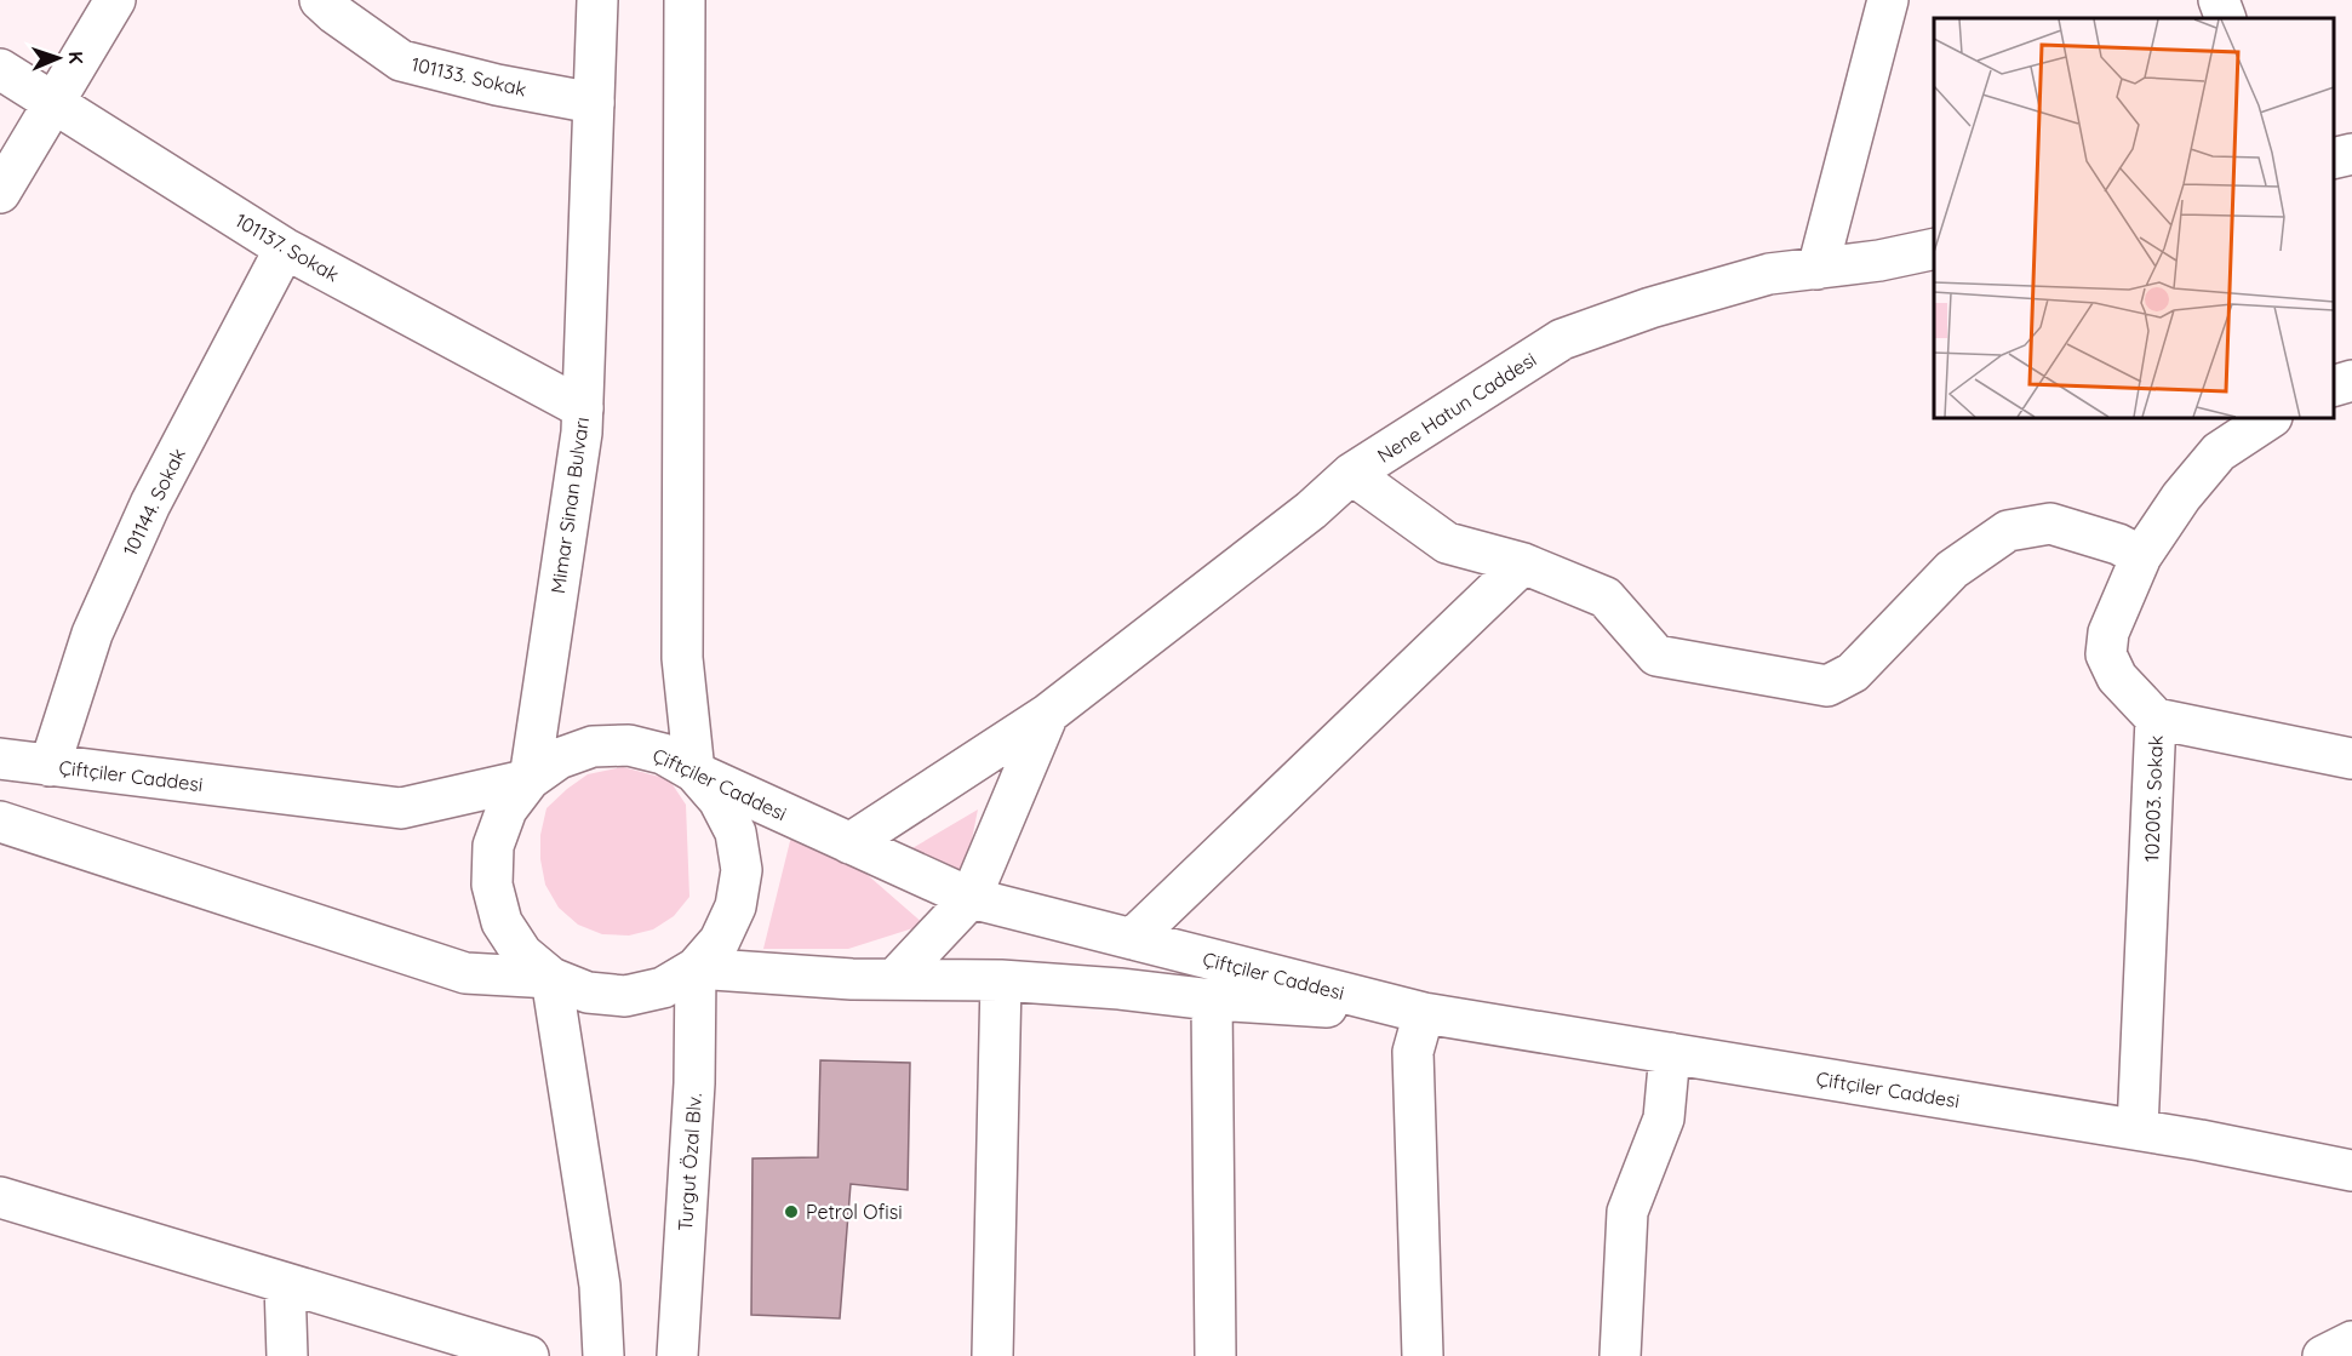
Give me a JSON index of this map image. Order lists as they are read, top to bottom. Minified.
{"streets":{"street":["101133. Sokak","101137. Sokak","Nene Hatun Caddesi","101144. Sokak","Mimar Sinan Bulvarı","Çiftçiler Caddesi","102003. Sokak","Turgut Özal Blv."]},"crossings":[["101133. Sokak","Mimar Sinan Bulvarı"],["101137. Sokak","101144. Sokak"],["101137. Sokak","Mimar Sinan Bulvarı"],["Nene Hatun Caddesi","Çiftçiler Caddesi"],["101144. Sokak","Çiftçiler Caddesi"],["Mimar Sinan Bulvarı","Çiftçiler Caddesi"],["Mimar Sinan Bulvarı","Turgut Özal Blv."],["Çiftçiler Caddesi","102003. Sokak"],["Çiftçiler Caddesi","Turgut Özal Blv."]],"places":["Petrol Ofisi"],"north":"right"}
